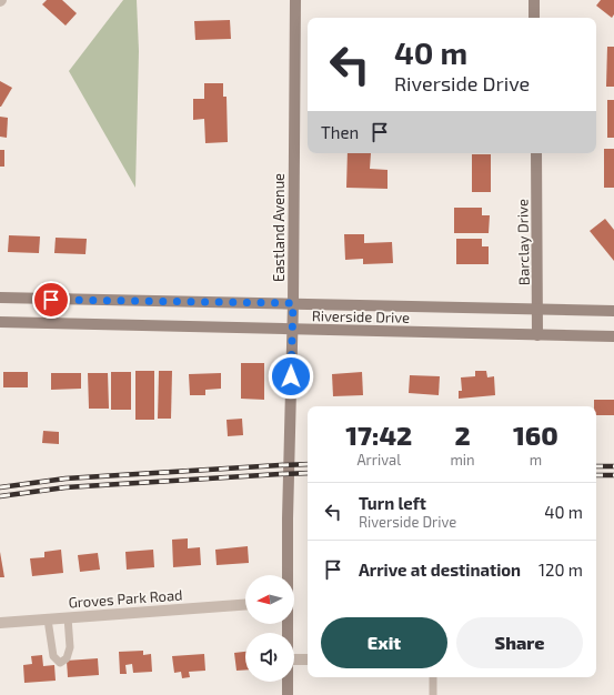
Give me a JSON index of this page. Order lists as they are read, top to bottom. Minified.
{"streets":{"street":["Eastland Avenue","Barclay Drive","Riverside Drive","Groves Park Road"]},"crossings":[["Eastland Avenue","Riverside Drive"],["Barclay Drive","Riverside Drive"]],"north":"left","page":{"turn":["40 m","Riverside Drive"],"then":"Then","eta":["17:42","Arrival","2","min","160","m"],"list":[{"name":"Turn left","note":"Riverside Drive","value":"40 m"},{"name":"Arrive at destination","value":"120 m"}],"buttons":["Exit","Share"]}}
